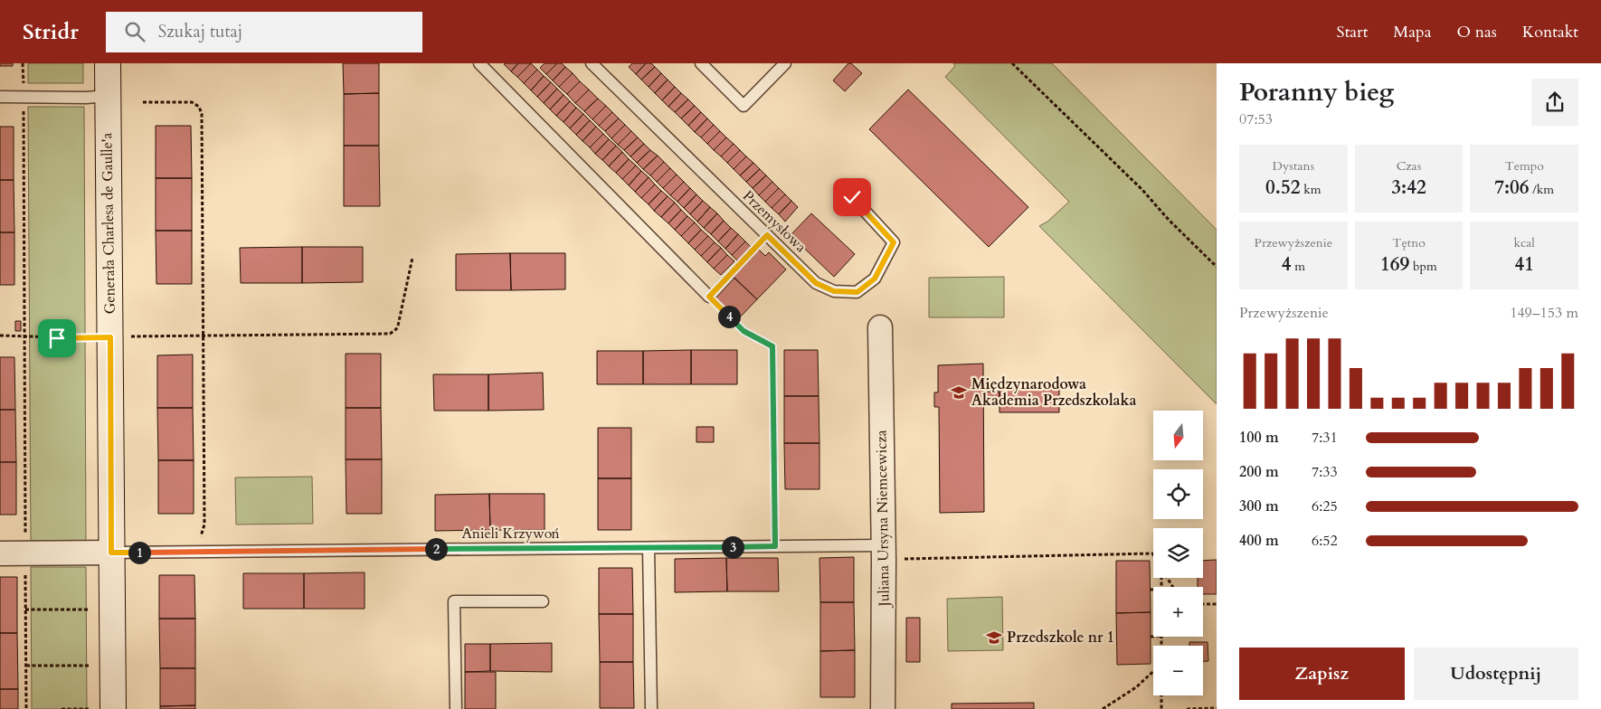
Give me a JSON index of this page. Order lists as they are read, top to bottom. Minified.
{"streets":{"main road":["Generała Charlesa de Gaulle'a"],"street":["Juliana Ursyna Niemcewicza"],"lane":["Przemysłowa","Anieli Krzywoń"]},"crossings":[["Generała Charlesa de Gaulle'a","Anieli Krzywoń"],["Juliana Ursyna Niemcewicza","Anieli Krzywoń"]],"places":{"school or university":["Międzynarodowa Akademia Przedszkolaka","Przedszkole nr 1"]},"north":"bottom","page":{"header":"Stridr","search":"Szukaj tutaj","nav":["Start","Mapa","O nas","Kontakt"],"heading":["Poranny bieg","07:53"],"stats":[["Dystans","0.52 km"],["Czas","3:42"],["Tempo","7:06 /km"],["Przewyższenie","4 m"],["Tętno","169 bpm"],["kcal","41"]],"chart":["Przewyższenie","149–153 m"],"pins":["4","3","2","1"],"map_buttons":["+","−"],"list":[{"name":"100 m","note":"7:31"},{"name":"200 m","note":"7:33"},{"name":"300 m","note":"6:25"},{"name":"400 m","note":"6:52"}],"buttons":["Zapisz","Udostępnij"]}}
